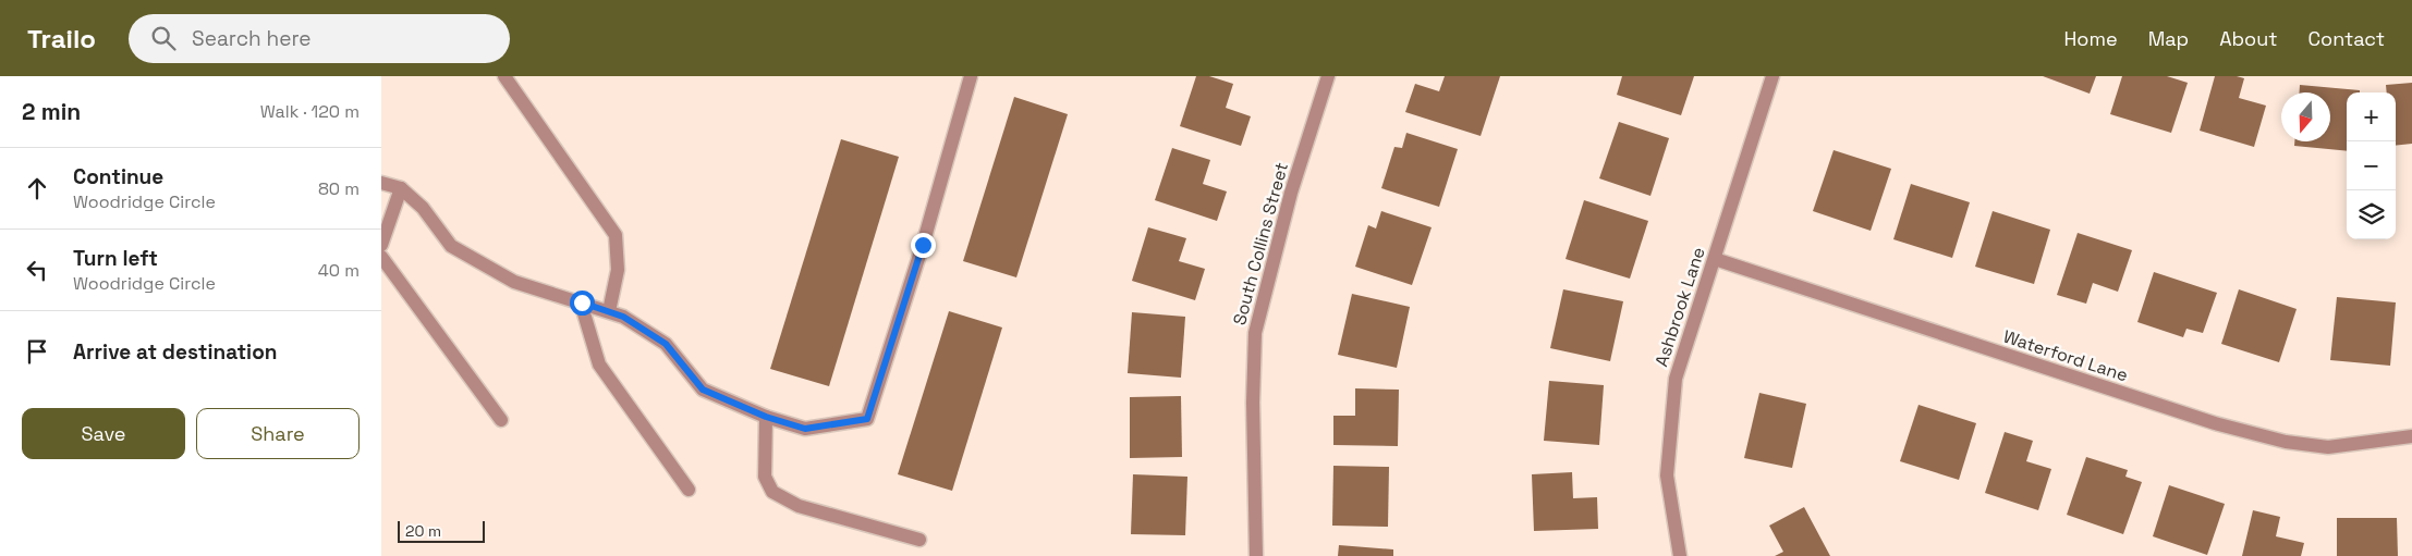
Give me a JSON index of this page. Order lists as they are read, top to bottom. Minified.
{"streets":{"street":["South Collins Street","Ashbrook Lane","Waterford Lane"]},"crossings":[["Ashbrook Lane","Waterford Lane"]],"scale_bar":"20 m","north":"bottom","page":{"header":"Trailo","search":"Search here","nav":["Home","Map","About","Contact"],"heading":["2 min","Walk · 120 m"],"map_buttons":["+","−"],"list":[["Continue","Woodridge Circle","80 m"],["Turn left","Woodridge Circle","40 m"],"Arrive at destination"],"buttons":["Save","Share"],"scale":"20 m"}}
